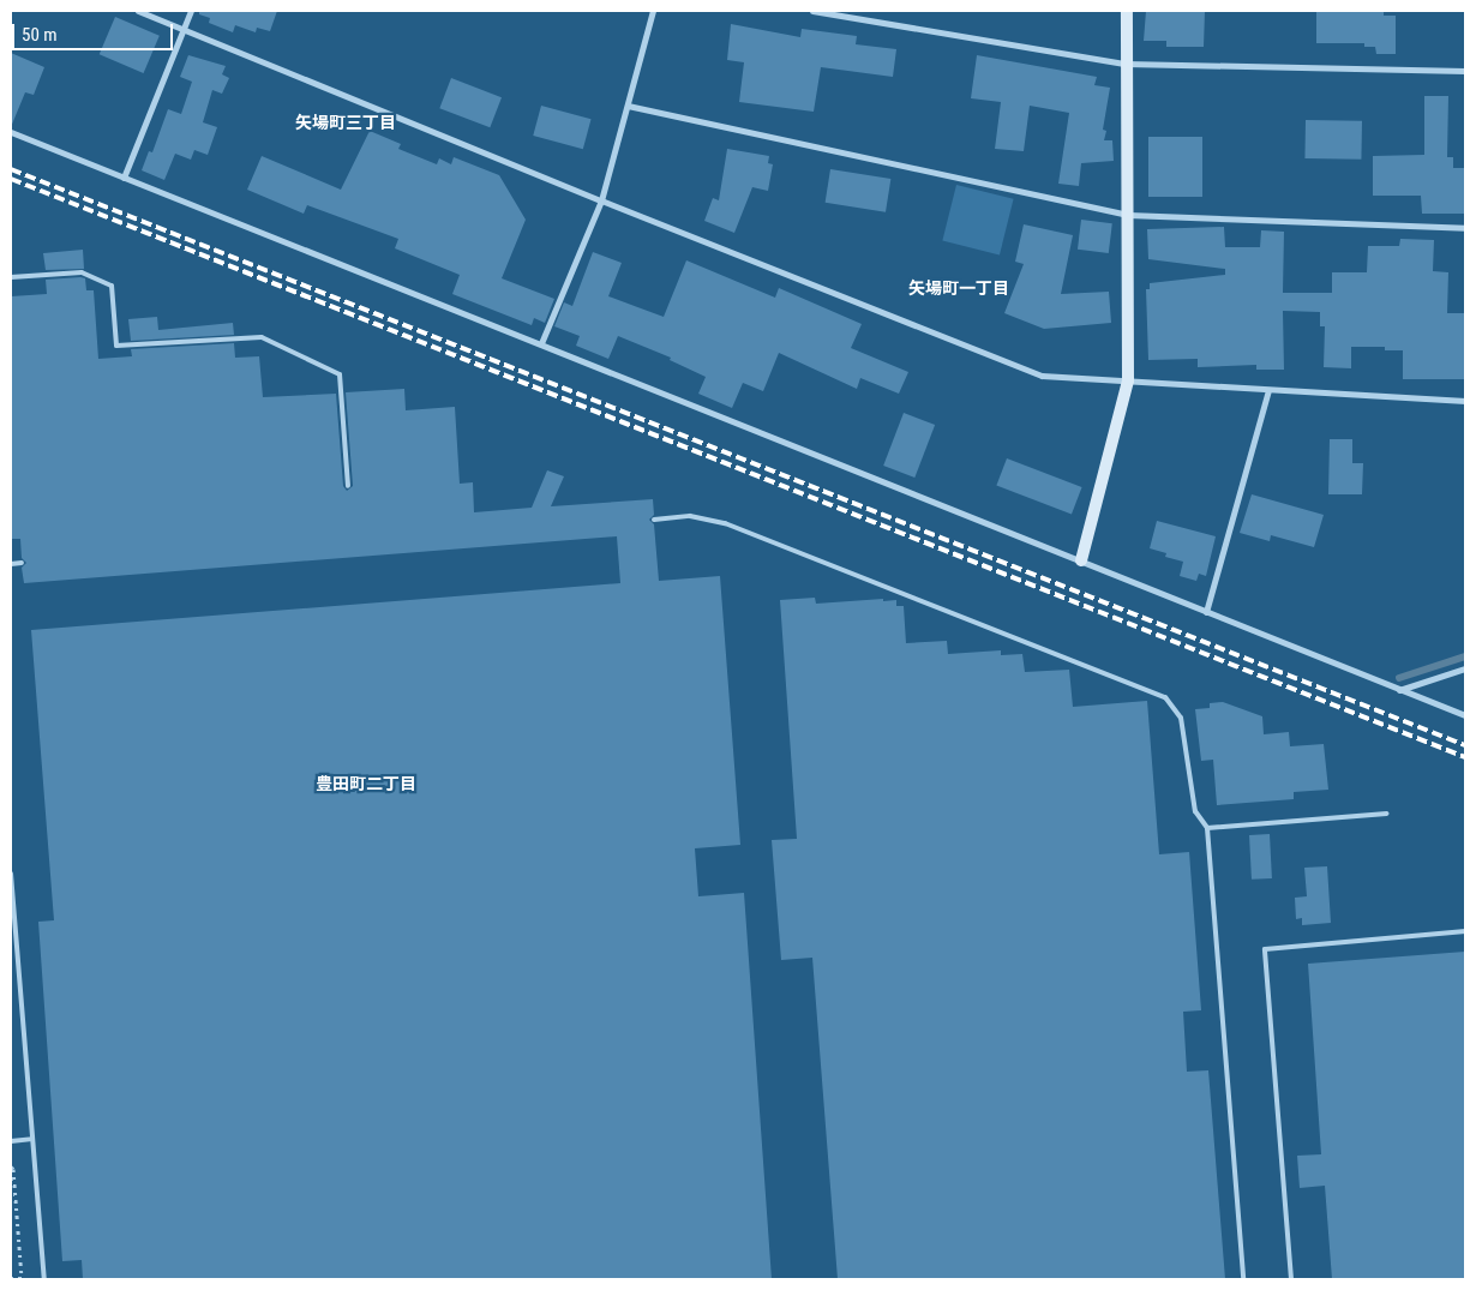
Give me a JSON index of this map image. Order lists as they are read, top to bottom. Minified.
{"districts":["矢場町三丁目","矢場町一丁目","豊田町二丁目"],"scale_bar":"50 m"}
